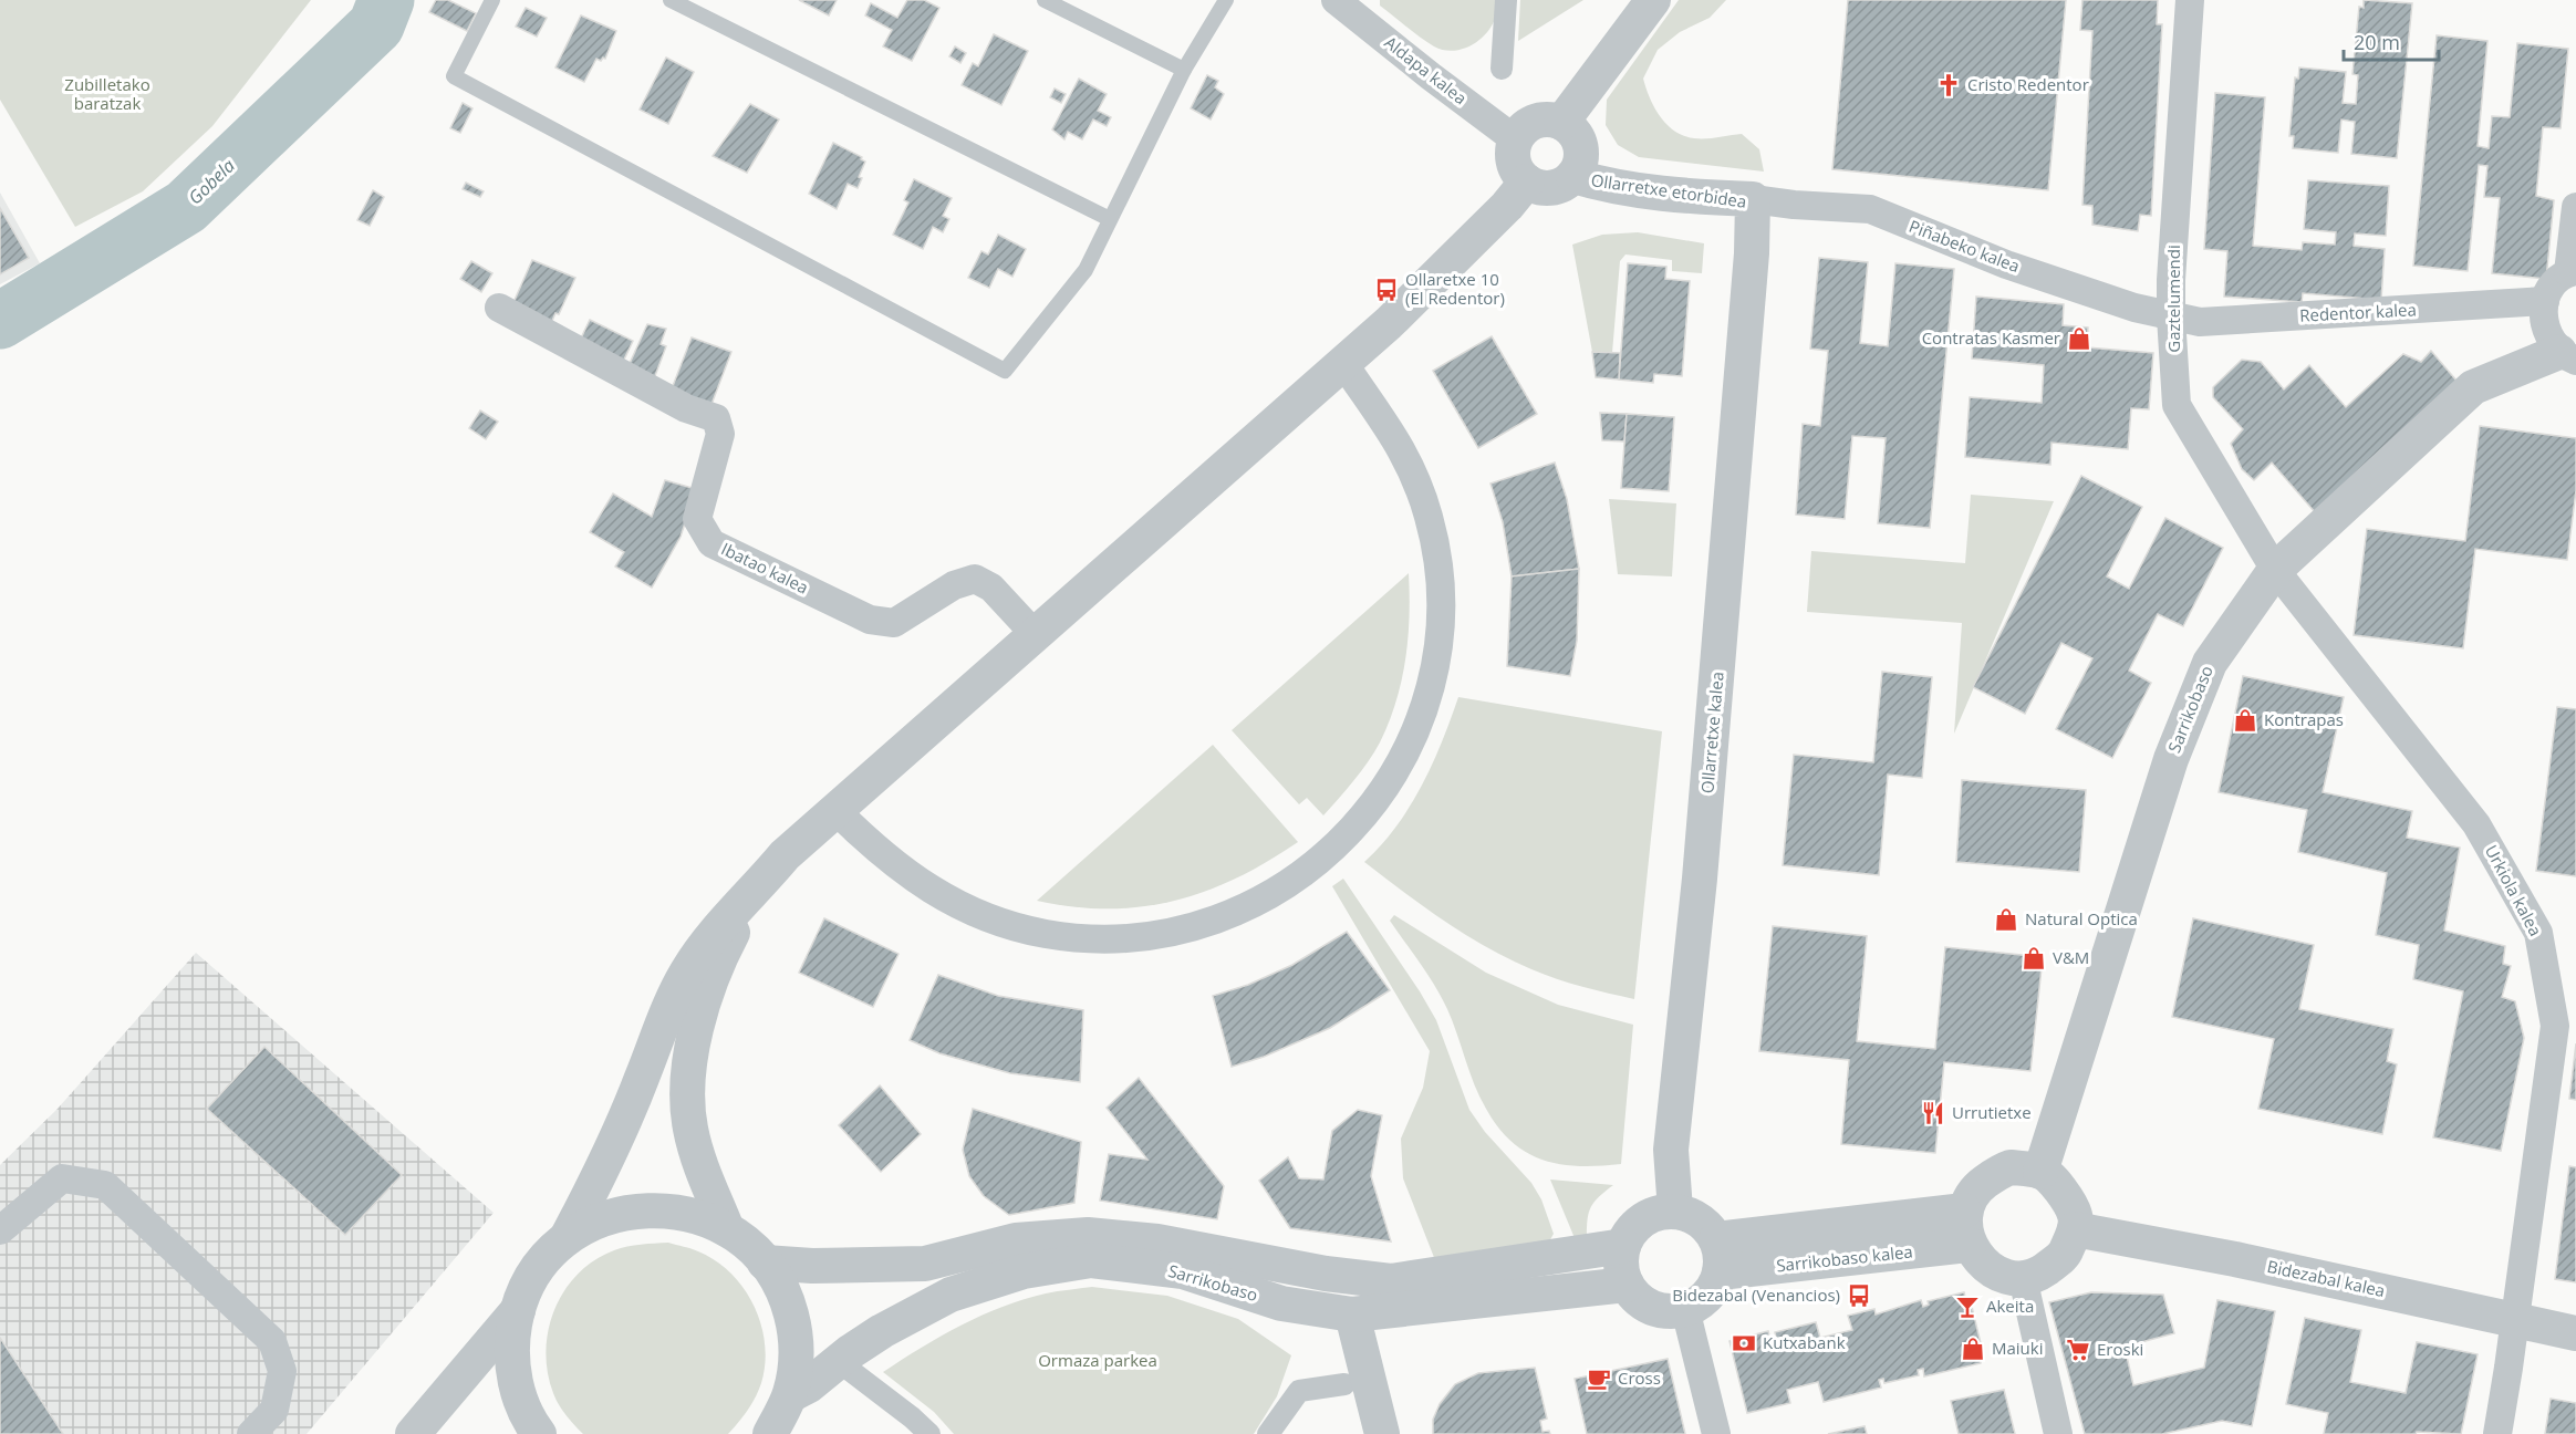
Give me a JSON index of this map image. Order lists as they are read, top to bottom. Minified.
{"streets":{"street":["Aldapa kalea","Ollarretxe etorbidea","Piñabeko kalea","Gaztelumendi","Redentor kalea","Ibatao kalea","Sarrikobaso","Ollarretxe kalea","Urkiola kalea","Sarrikobaso kalea","Bidezabal kalea"]},"crossings":[["Aldapa kalea","Ollarretxe etorbidea"],["Ollarretxe etorbidea","Piñabeko kalea"],["Ollarretxe etorbidea","Ollarretxe kalea"],["Piñabeko kalea","Gaztelumendi"],["Piñabeko kalea","Redentor kalea"],["Gaztelumendi","Redentor kalea"],["Gaztelumendi","Sarrikobaso"],["Gaztelumendi","Urkiola kalea"],["Sarrikobaso","Ollarretxe kalea"],["Sarrikobaso","Urkiola kalea"],["Sarrikobaso","Sarrikobaso kalea"],["Sarrikobaso","Bidezabal kalea"],["Ollarretxe kalea","Sarrikobaso kalea"],["Urkiola kalea","Bidezabal kalea"],["Sarrikobaso kalea","Bidezabal kalea"]],"water":["Gobela"],"parks":["Zubilletako baratzak","Ormaza parkea"],"places":{"church":["Cristo Redentor"],"bus stop":["Ollaretxe 10 (El Redentor)","Bidezabal (Venancios)"],"shop":["Contratas Kasmer","Kontrapas","Natural Optica","V&M","Maiuki"],"restaurant":["Urrutietxe"],"bar":["Akeita"],"bank":["Kutxabank"],"supermarket":["Eroski"],"cafe":["Cross"]},"scale_bar":"20 m"}
